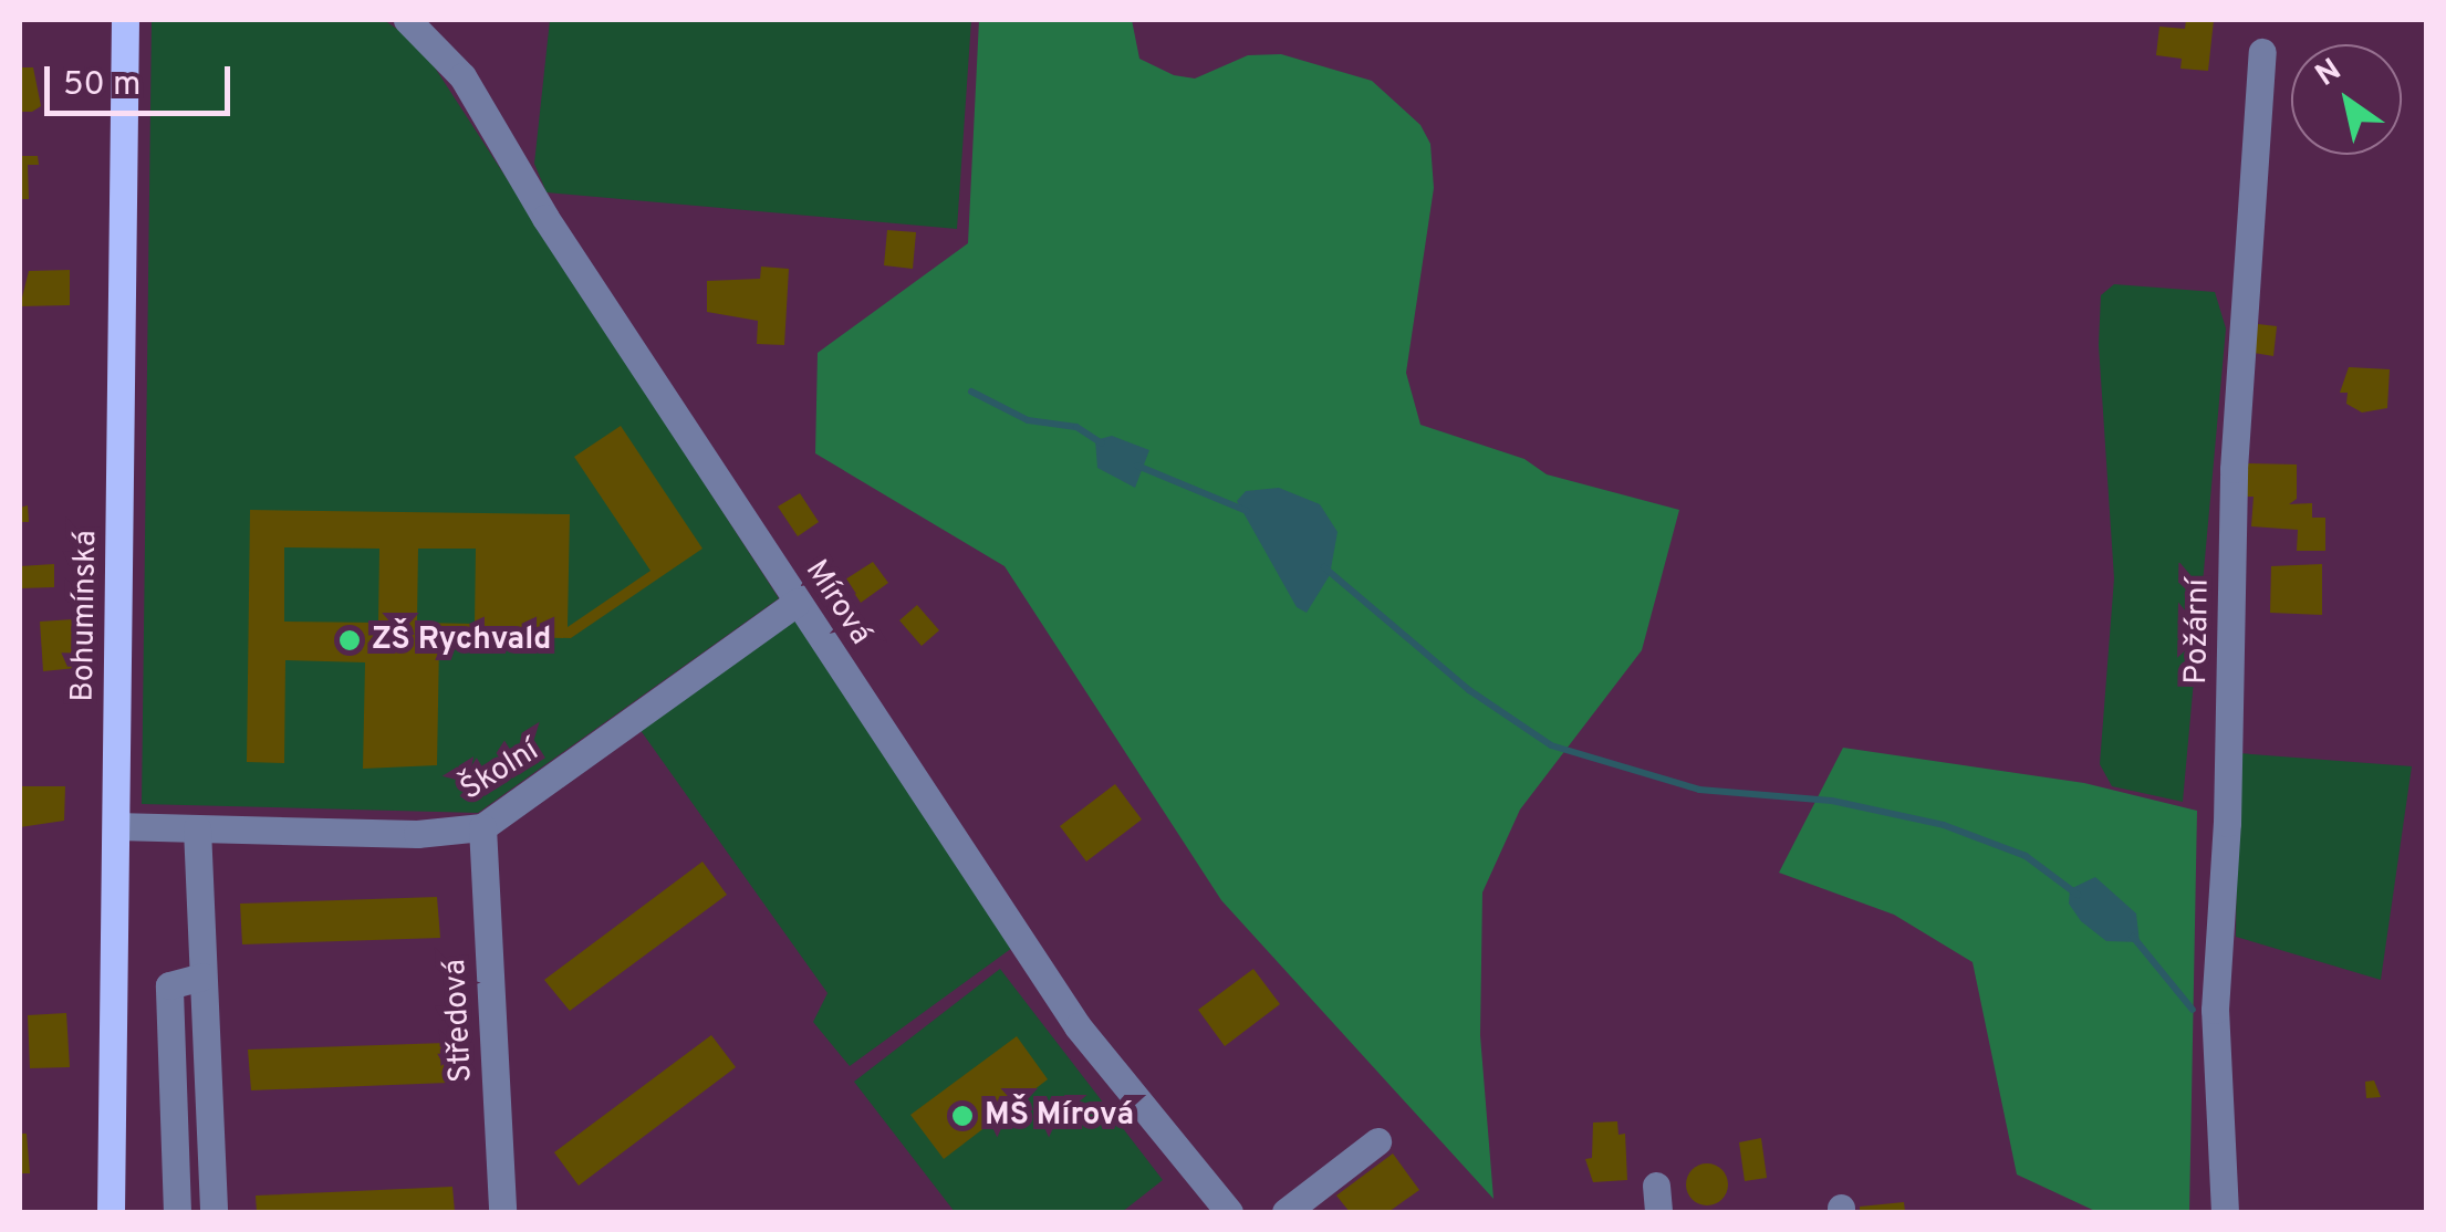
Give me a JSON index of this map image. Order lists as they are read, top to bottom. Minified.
{"streets":{"main road":["Bohumínská"],"street":["Mírová","Požární","Školní","Středová"]},"crossings":[["Mírová","Školní"],["Bohumínská","Školní"],["Školní","Středová"]],"places":["ZŠ Rychvald","MŠ Mírová"],"scale_bar":"50 m","north":"top left"}
